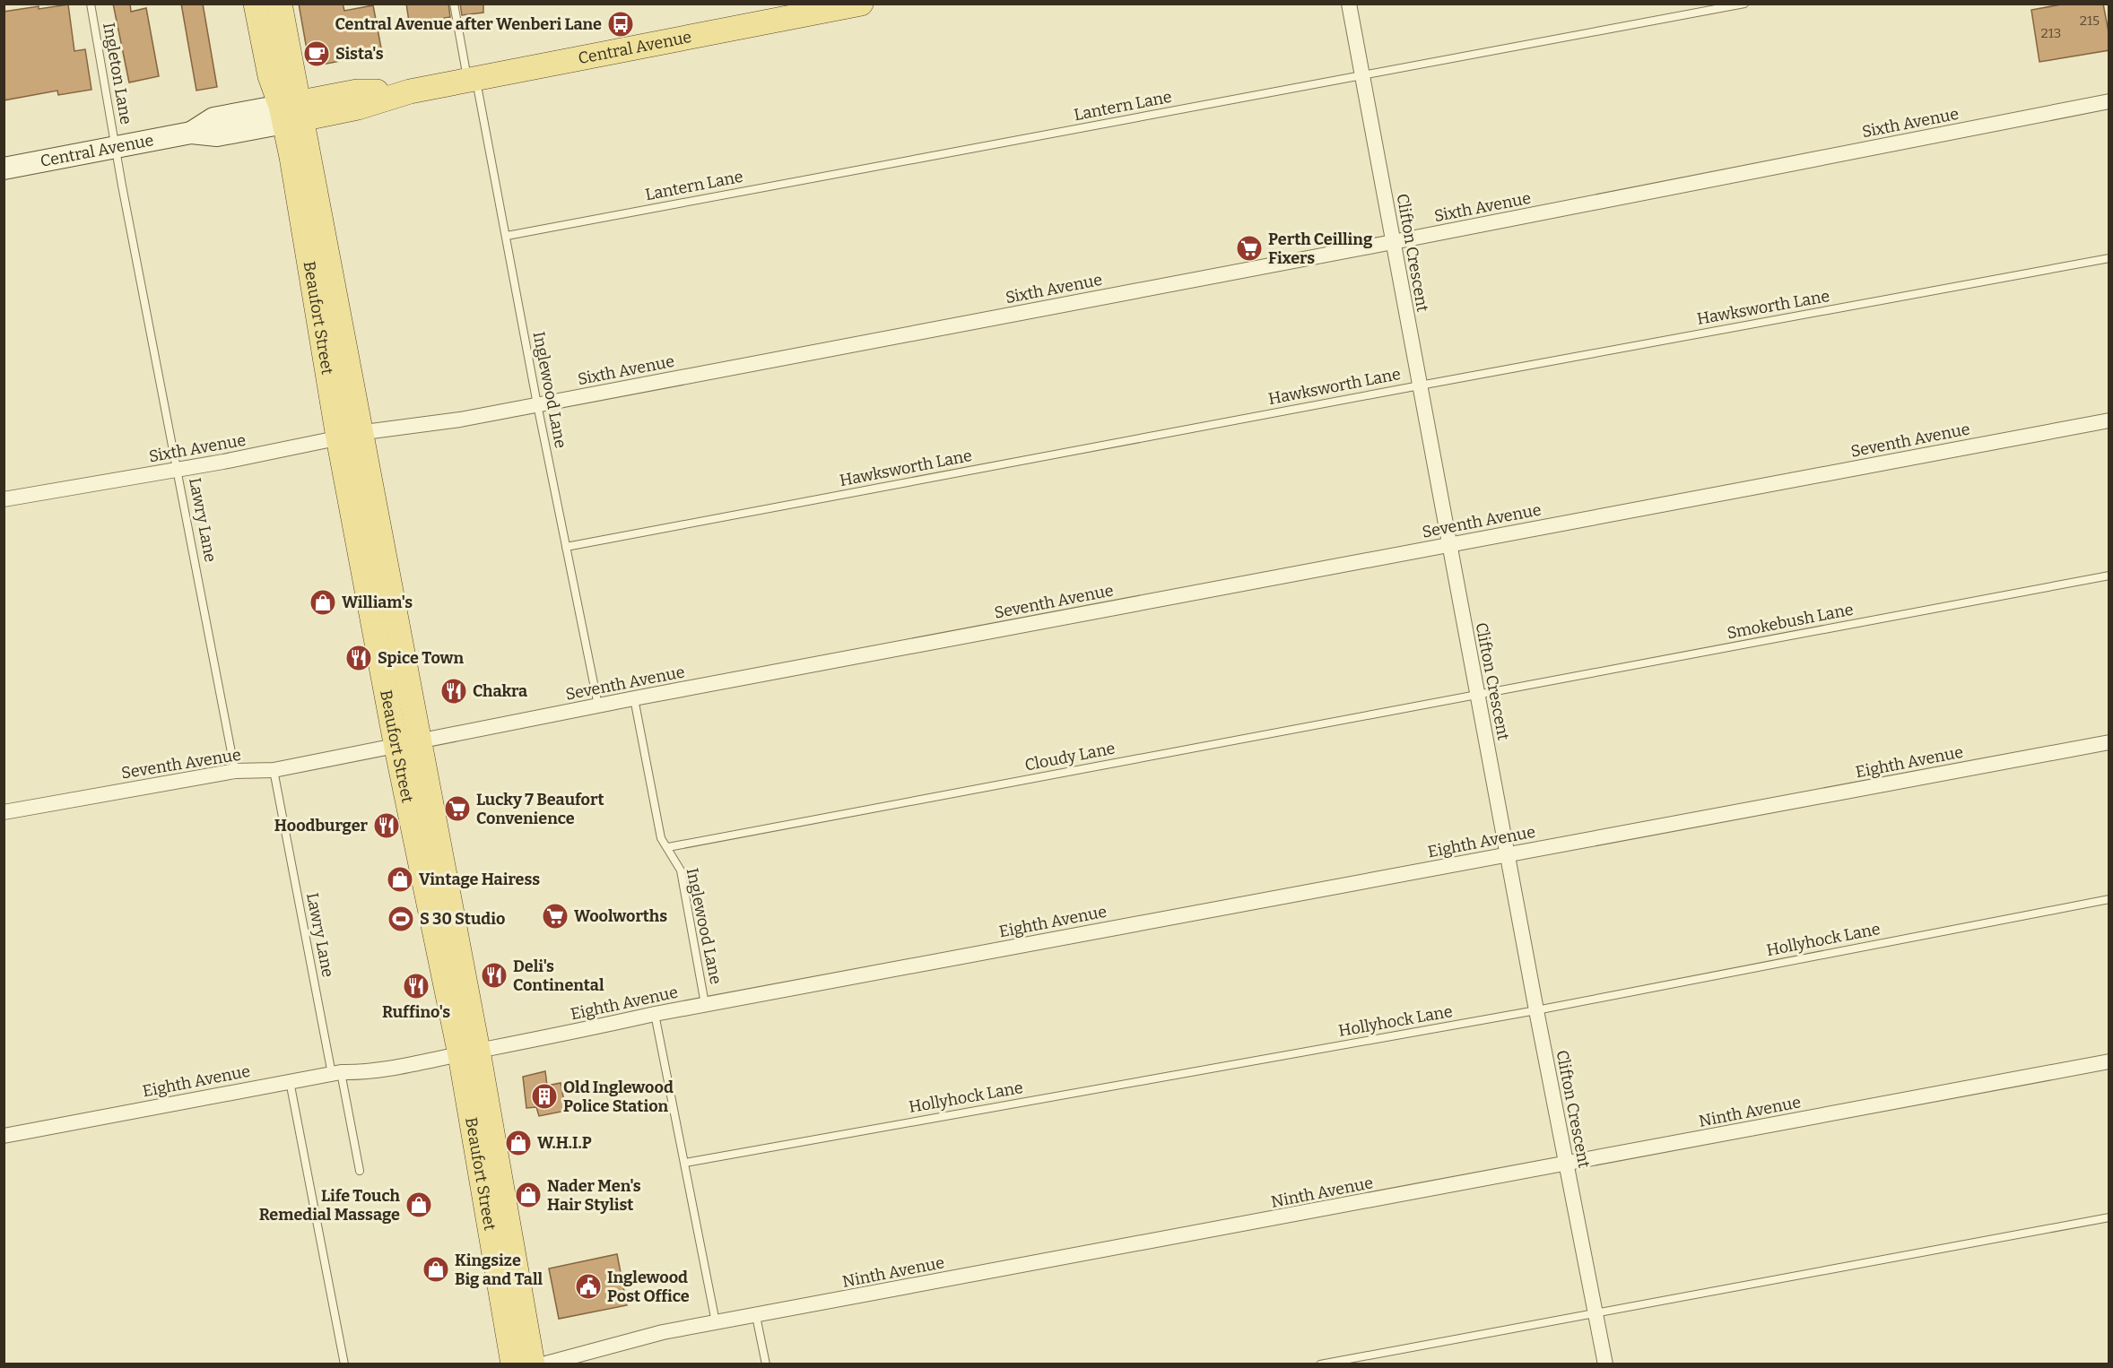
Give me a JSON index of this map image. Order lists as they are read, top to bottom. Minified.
{"streets":{"main road":["Central Avenue","Beaufort Street"],"street":["Sixth Avenue","Clifton Crescent","Seventh Avenue","Eighth Avenue","Ninth Avenue"],"lane":["Ingleton Lane","Lantern Lane","Hawksworth Lane","Inglewood Lane","Lawry Lane","Smokebush Lane","Cloudy Lane","Hollyhock Lane"]},"crossings":[["Central Avenue","Ingleton Lane"],["Central Avenue","Beaufort Street"],["Central Avenue","Inglewood Lane"],["Central Avenue","Lawry Lane"],["Ingleton Lane","Lawry Lane"],["Lantern Lane","Clifton Crescent"],["Lantern Lane","Inglewood Lane"],["Sixth Avenue","Clifton Crescent"],["Sixth Avenue","Beaufort Street"],["Sixth Avenue","Inglewood Lane"],["Sixth Avenue","Lawry Lane"],["Clifton Crescent","Hawksworth Lane"],["Clifton Crescent","Seventh Avenue"],["Clifton Crescent","Smokebush Lane"],["Clifton Crescent","Cloudy Lane"],["Clifton Crescent","Eighth Avenue"],["Clifton Crescent","Hollyhock Lane"],["Clifton Crescent","Ninth Avenue"],["Hawksworth Lane","Inglewood Lane"],["Beaufort Street","Seventh Avenue"],["Beaufort Street","Eighth Avenue"],["Inglewood Lane","Seventh Avenue"],["Inglewood Lane","Cloudy Lane"],["Inglewood Lane","Eighth Avenue"],["Seventh Avenue","Lawry Lane"],["Lawry Lane","Eighth Avenue"],["Smokebush Lane","Cloudy Lane"]],"places":{"bus stop":["Central Avenue after Wenberi Lane"],"cafe":["Sista's"],"supermarket":["Perth Ceilling Fixers","Lucky 7 Beaufort Convenience","Woolworths"],"shop":["William's","Vintage Hairess","W.H.I.P","Nader Men's Hair Stylist","Life Touch Remedial Massage","Kingsize Big and Tall"],"restaurant":["Spice Town","Chakra","Hoodburger","Deli's Continental","Ruffino's"],"sports":["S 30 Studio"],"building":["Old Inglewood Police Station"],"public building":["Inglewood Post Office"]},"house_numbers":["215","213"]}
